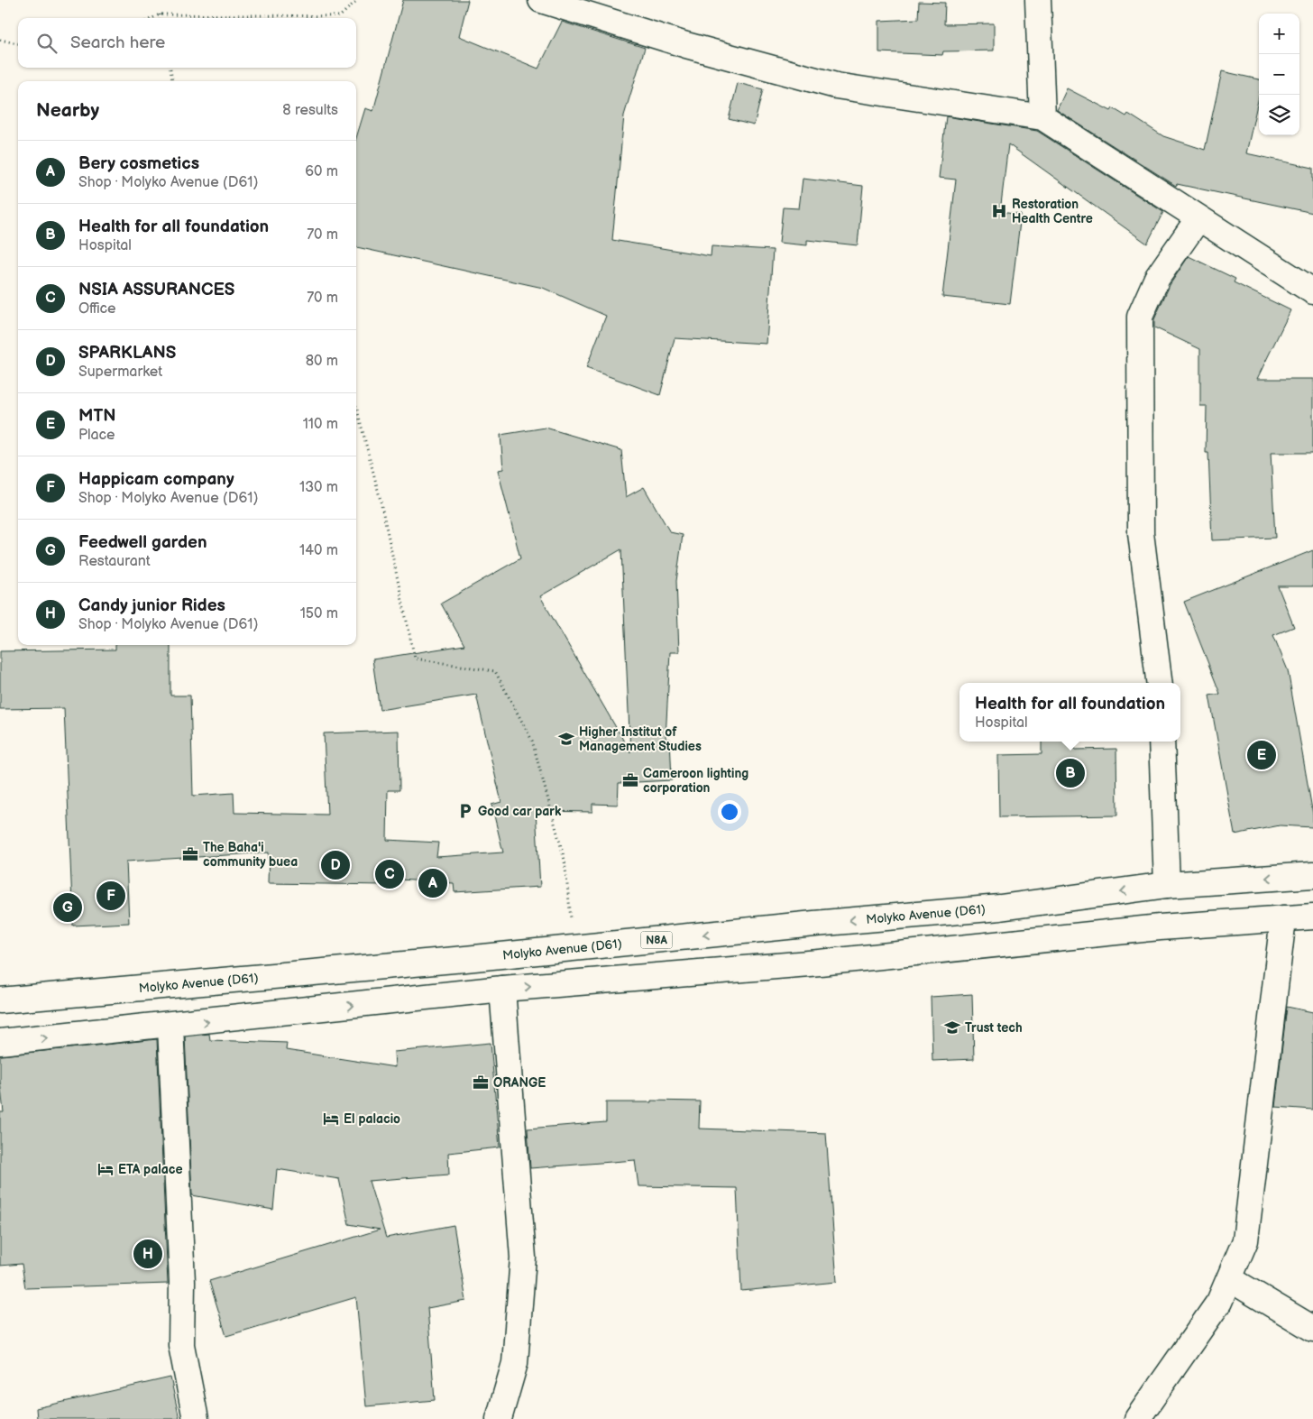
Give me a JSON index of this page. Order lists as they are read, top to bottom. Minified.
{"streets":{"main road":["Molyko Avenue (D61)","N8A"]},"places":{"hospital":["Restoration Health Centre"],"school or university":["Higher Institut of Management Studies","Trust tech"],"office":["Cameroon lighting corporation","The Baha'i community buea","ORANGE"],"parking":["Good car park"],"hotel":["El palacio","ETA palace"]},"page":{"map_buttons":["+","−"],"search":"Search here","heading":["Nearby","8 results"],"list":[{"mark":"A","name":"Bery cosmetics","note":"Shop · Molyko Avenue (D61)","value":"60 m"},{"mark":"B","name":"Health for all foundation","note":"Hospital","value":"70 m"},{"mark":"C","name":"NSIA ASSURANCES","note":"Office","value":"70 m"},{"mark":"D","name":"SPARKLANS","note":"Supermarket","value":"80 m"},{"mark":"E","name":"MTN","note":"Place","value":"110 m"},{"mark":"F","name":"Happicam company","note":"Shop · Molyko Avenue (D61)","value":"130 m"},{"mark":"G","name":"Feedwell garden","note":"Restaurant","value":"140 m"},{"mark":"H","name":"Candy junior Rides","note":"Shop · Molyko Avenue (D61)","value":"150 m"}],"popup":["Health for all foundation","Hospital"],"pins":["E","B","D","C","A","F","G","H"]}}
